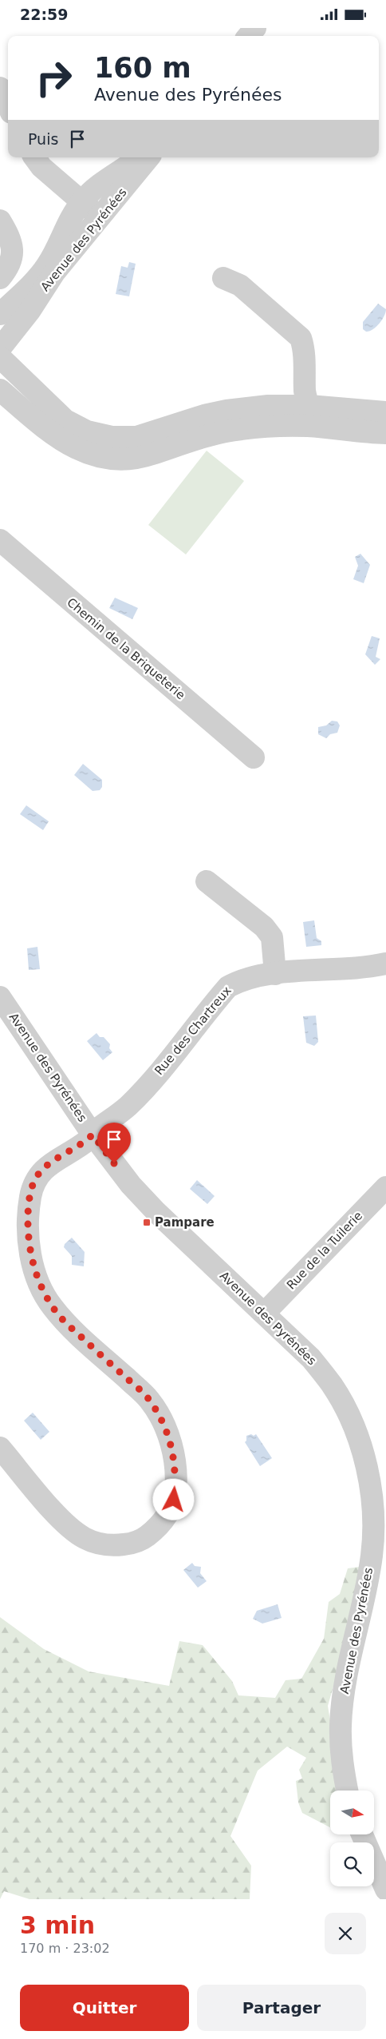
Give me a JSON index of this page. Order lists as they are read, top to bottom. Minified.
{"streets":{"street":["Avenue des Pyrénées","Chemin de la Briqueterie","Rue des Chartreux","Rue de la Tuilerie"]},"crossings":[["Avenue des Pyrénées","Rue des Chartreux"],["Avenue des Pyrénées","Rue de la Tuilerie"]],"places":{"transit":["Pampare"]},"north":"right","page":{"status":"22:59","turn":["160 m","Avenue des Pyrénées"],"then":"Puis","heading":["3 min","170 m · 23:02"],"buttons":["Quitter","Partager"]}}
